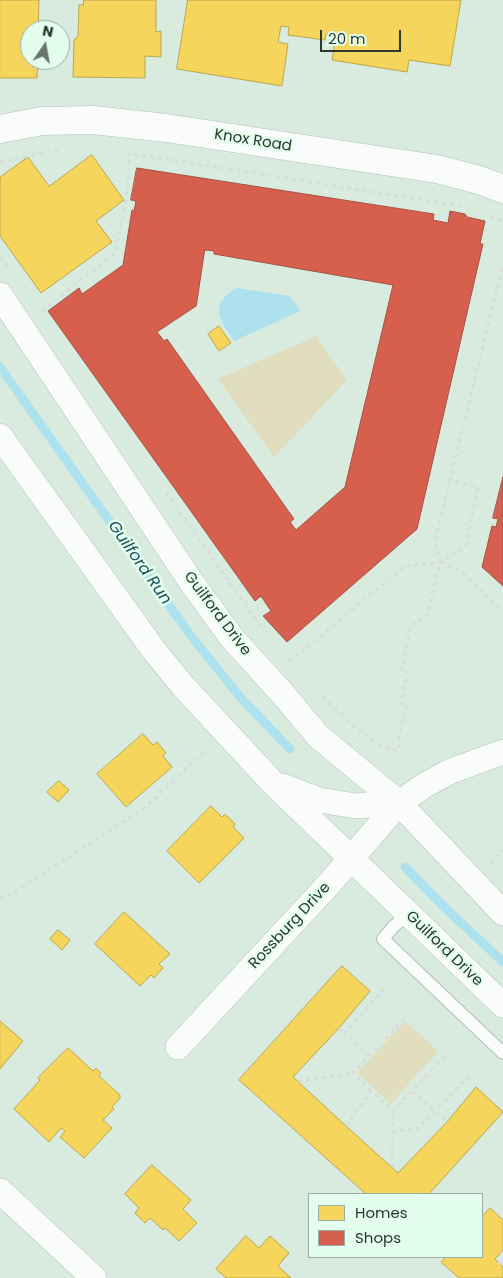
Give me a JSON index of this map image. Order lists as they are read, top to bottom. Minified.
{"streets":{"street":["Knox Road","Guilford Drive","Rossburg Drive"]},"crossings":[["Guilford Drive","Rossburg Drive"]],"water":["Guilford Run"],"legend":["Homes","Shops"],"scale_bar":"20 m","north":"top"}
